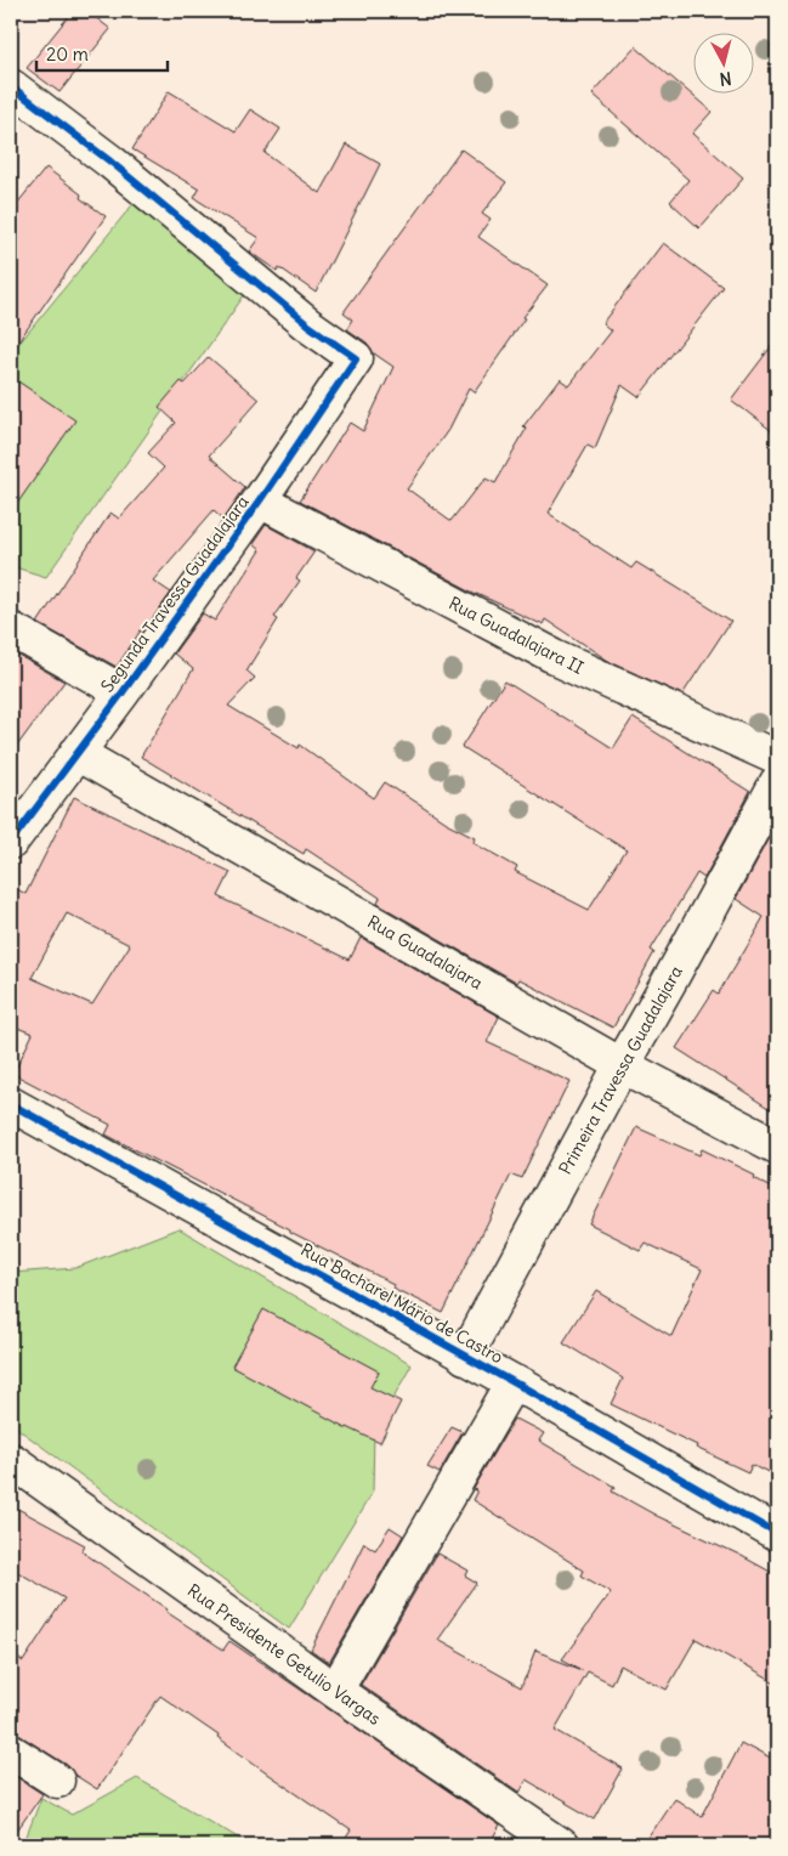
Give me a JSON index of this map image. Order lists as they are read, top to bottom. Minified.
{"streets":{"street":["Segunda Travessa Guadalajara","Rua Guadalajara II","Rua Guadalajara","Primeira Travessa Guadalajara","Rua Bacharel Mário de Castro","Rua Presidente Getulio Vargas"]},"crossings":[["Segunda Travessa Guadalajara","Rua Guadalajara II"],["Segunda Travessa Guadalajara","Rua Guadalajara"],["Rua Guadalajara","Primeira Travessa Guadalajara"],["Primeira Travessa Guadalajara","Rua Bacharel Mário de Castro"]],"scale_bar":"20 m","north":"bottom"}
